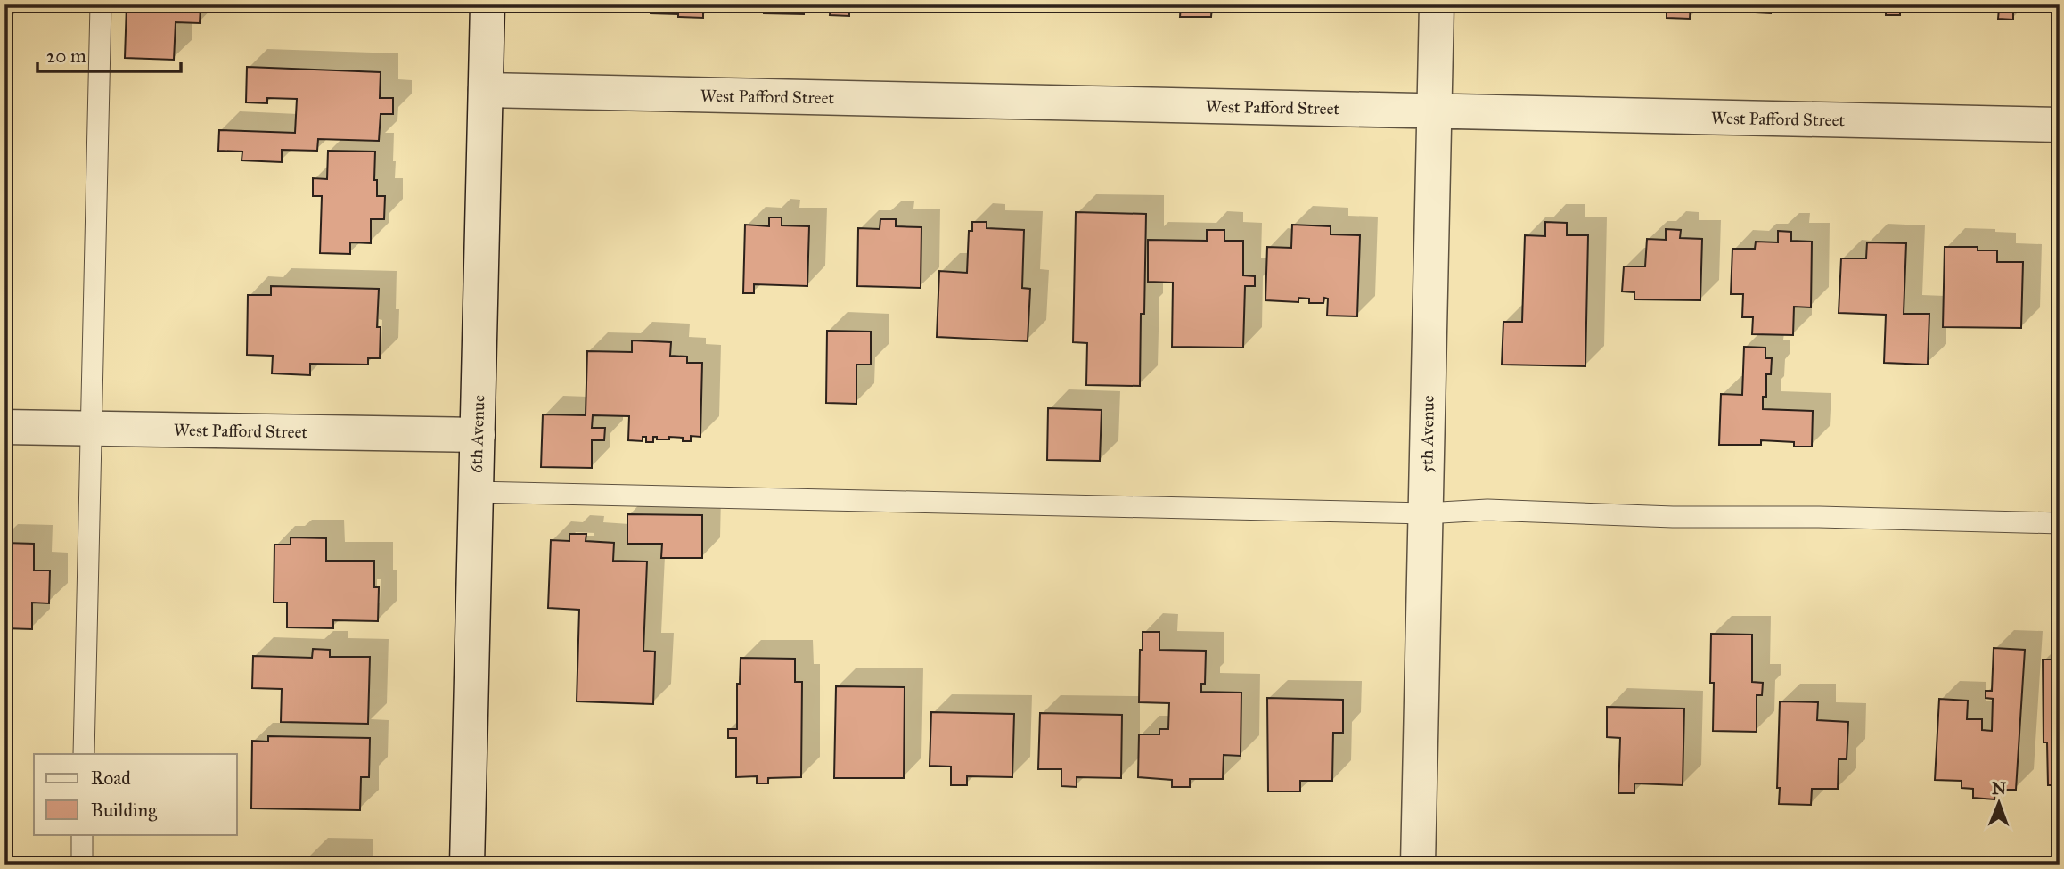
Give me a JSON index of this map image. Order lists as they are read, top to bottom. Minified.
{"streets":{"street":["West Pafford Street","6th Avenue","5th Avenue"]},"crossings":[["West Pafford Street","6th Avenue"],["West Pafford Street","5th Avenue"]],"legend":["Road","Building"],"scale_bar":"20 m","north":"top"}
